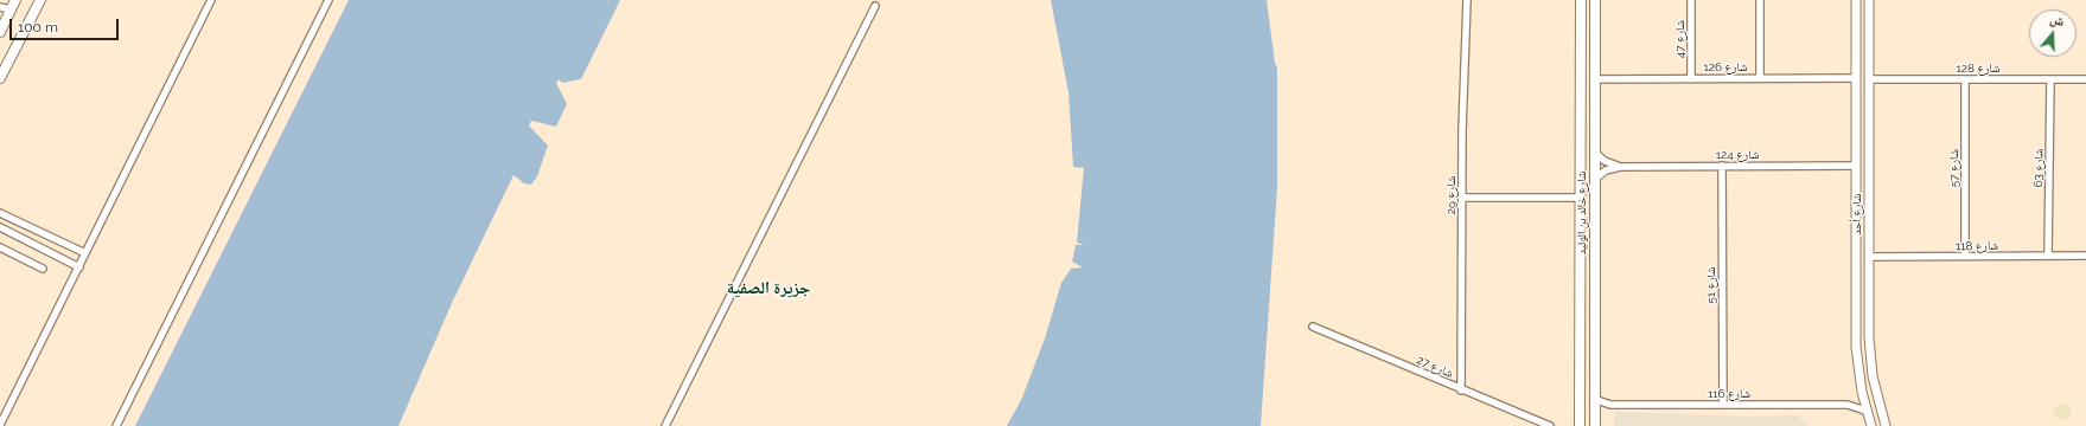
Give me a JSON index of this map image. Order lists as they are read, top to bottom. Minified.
{"streets":{"main road":["شارع خالد بن الوليد"],"street":["شارع 47","شارع 126","شارع 128","شارع 124","شارع 57","شارع 63","شارع 29","شارع أحد","شارع 118","شارع 51","شارع 27","شارع 116"]},"crossings":[["شارع 47","شارع 126"],["شارع 126","شارع خالد بن الوليد"],["شارع 126","شارع أحد"],["شارع 128","شارع 57"],["شارع 128","شارع 63"],["شارع 128","شارع أحد"],["شارع 124","شارع خالد بن الوليد"],["شارع 124","شارع أحد"],["شارع 124","شارع 51"],["شارع 57","شارع 118"],["شارع 63","شارع 118"],["شارع 29","شارع 27"],["شارع خالد بن الوليد","شارع 116"],["شارع أحد","شارع 118"],["شارع أحد","شارع 116"],["شارع 51","شارع 116"]],"districts":["جزيرة الصفية"],"scale_bar":"100 m","north":"top"}
